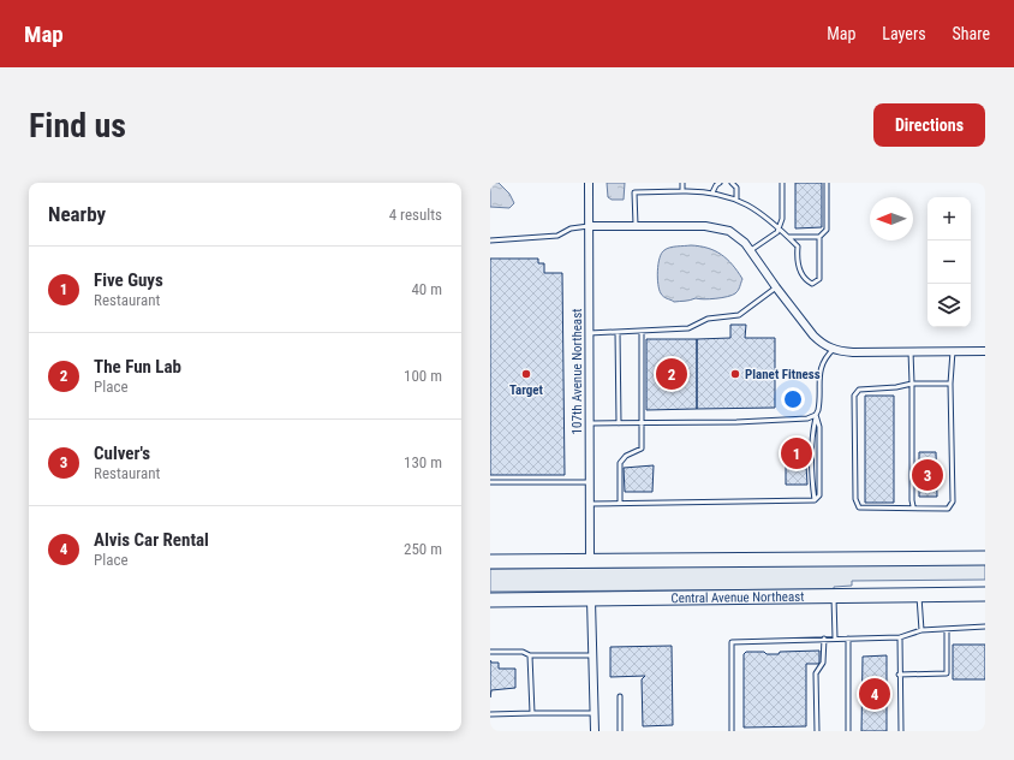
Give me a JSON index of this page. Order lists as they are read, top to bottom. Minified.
{"streets":{"highway":["Central Avenue Northeast"],"street":["107th Avenue Northeast"]},"places":["Target","Planet Fitness"],"north":"left","page":{"header":"Map","nav":["Map","Layers","Share"],"buttons":"Directions","title":"Find us","heading":["Nearby","4 results"],"map_buttons":["+","−"],"list":[{"mark":"1","name":"Five Guys","note":"Restaurant","value":"40 m"},{"mark":"2","name":"The Fun Lab","note":"Place","value":"100 m"},{"mark":"3","name":"Culver's","note":"Restaurant","value":"130 m"},{"mark":"4","name":"Alvis Car Rental","note":"Place","value":"250 m"}],"pins":["2","1","3","4"]}}
